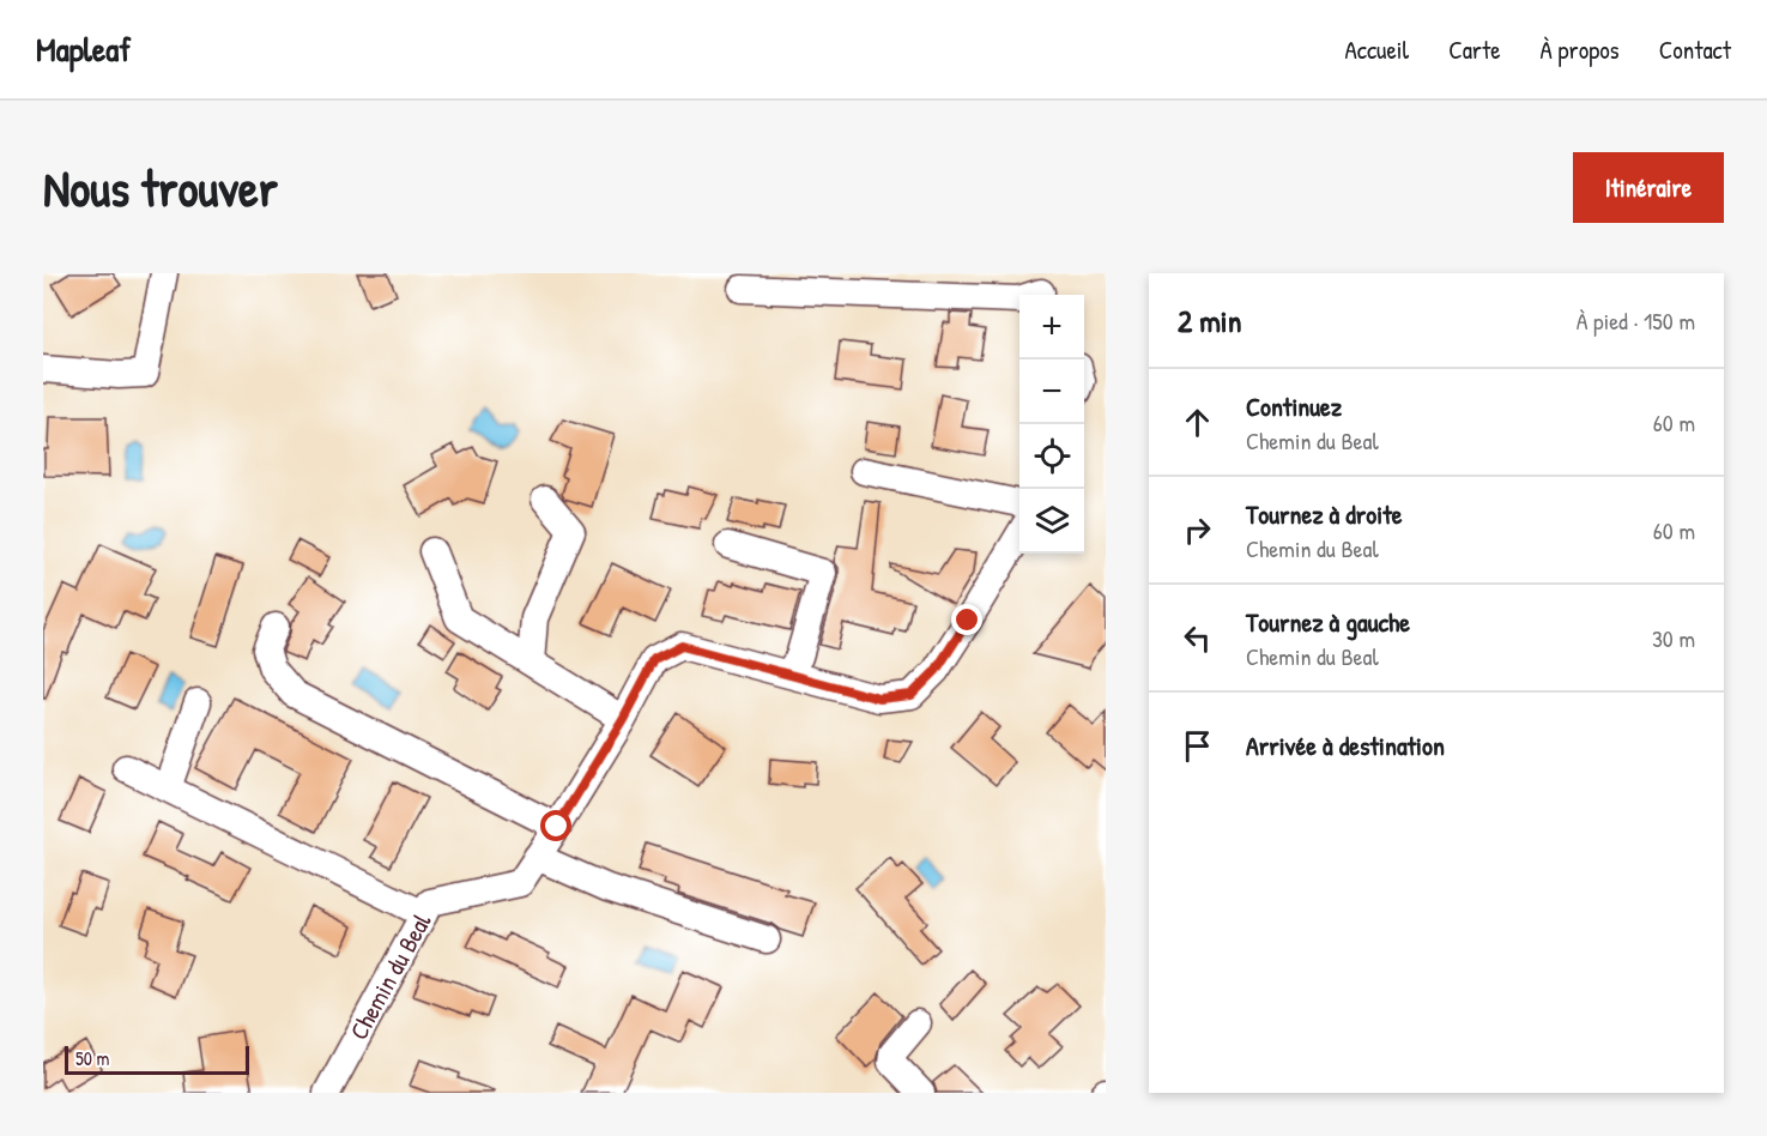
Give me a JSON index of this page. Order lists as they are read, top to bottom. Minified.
{"streets":{"street":["Chemin du Beal"]},"scale_bar":"50 m","page":{"header":"Mapleaf","nav":["Accueil","Carte","À propos","Contact"],"buttons":"Itinéraire","title":"Nous trouver","heading":["2 min","À pied · 150 m"],"map_buttons":["+","−"],"list":[["Continuez","Chemin du Beal","60 m"],["Tournez à droite","Chemin du Beal","60 m"],["Tournez à gauche","Chemin du Beal","30 m"],"Arrivée à destination"],"scale":"50 m"}}
